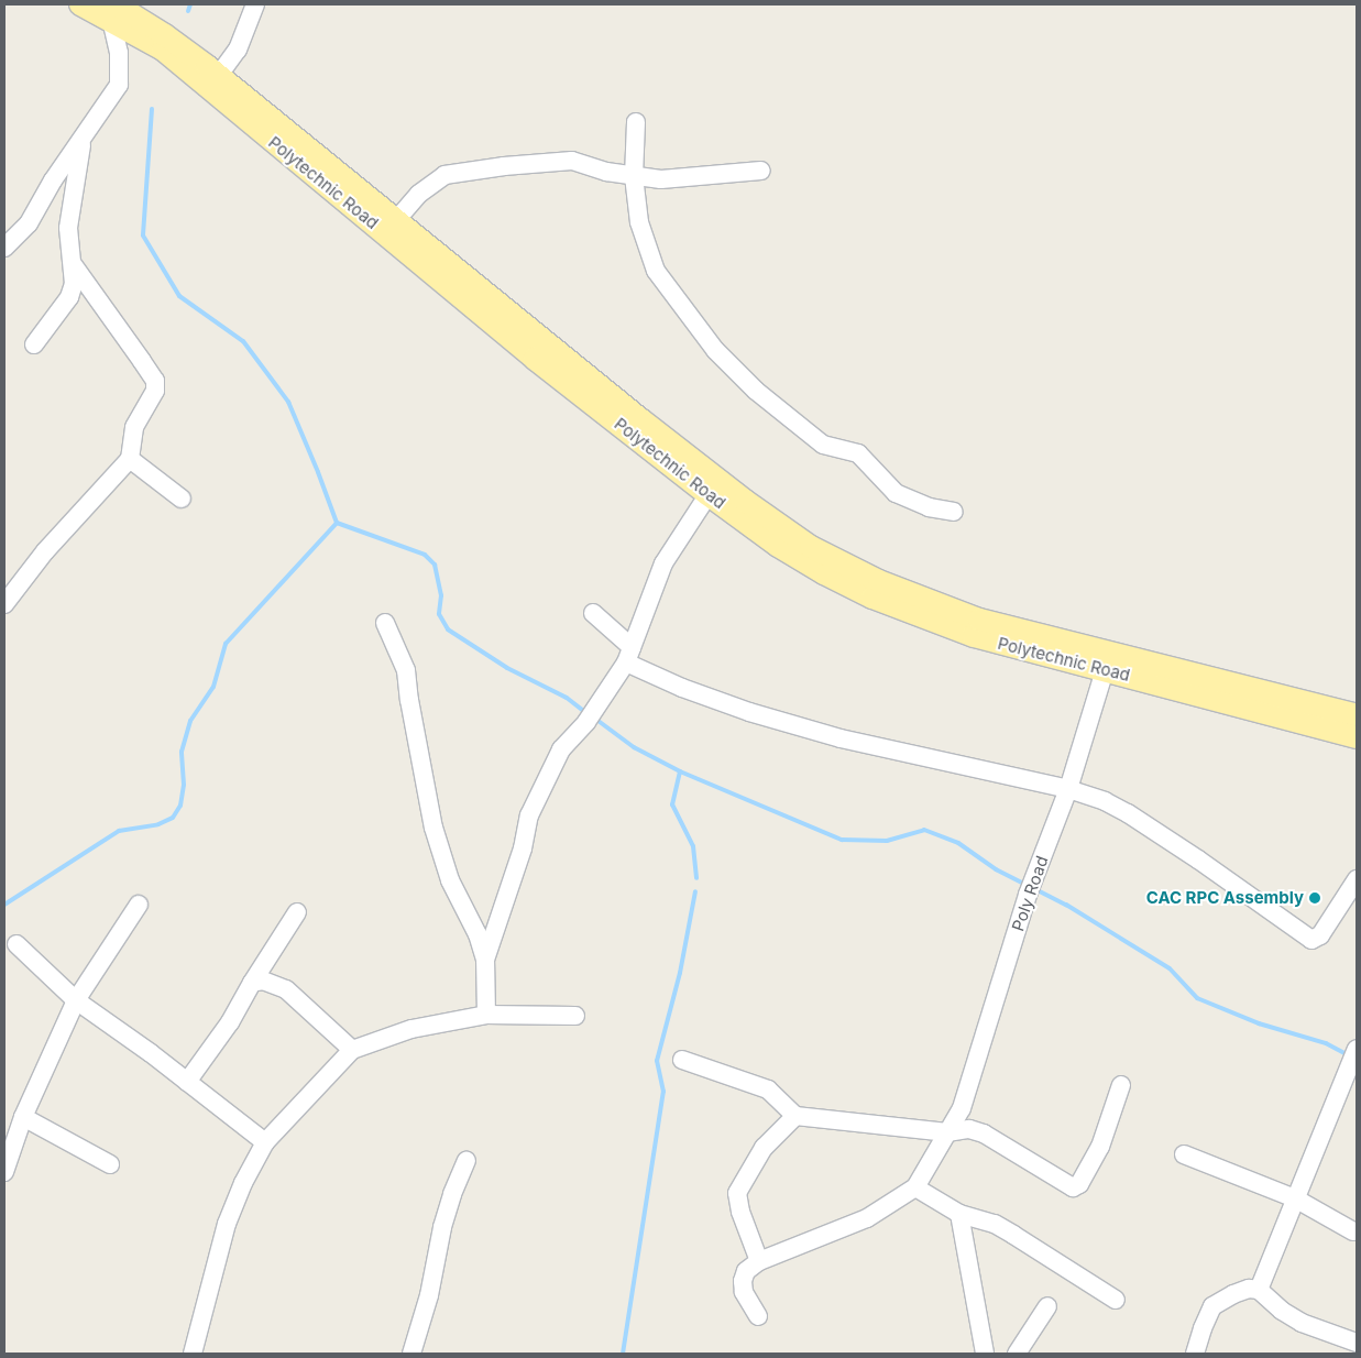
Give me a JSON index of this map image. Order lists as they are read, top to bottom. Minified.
{"streets":{"main road":["Polytechnic Road"],"street":["Poly Road"]},"crossings":[["Polytechnic Road","Poly Road"]],"places":["CAC RPC Assembly"]}
